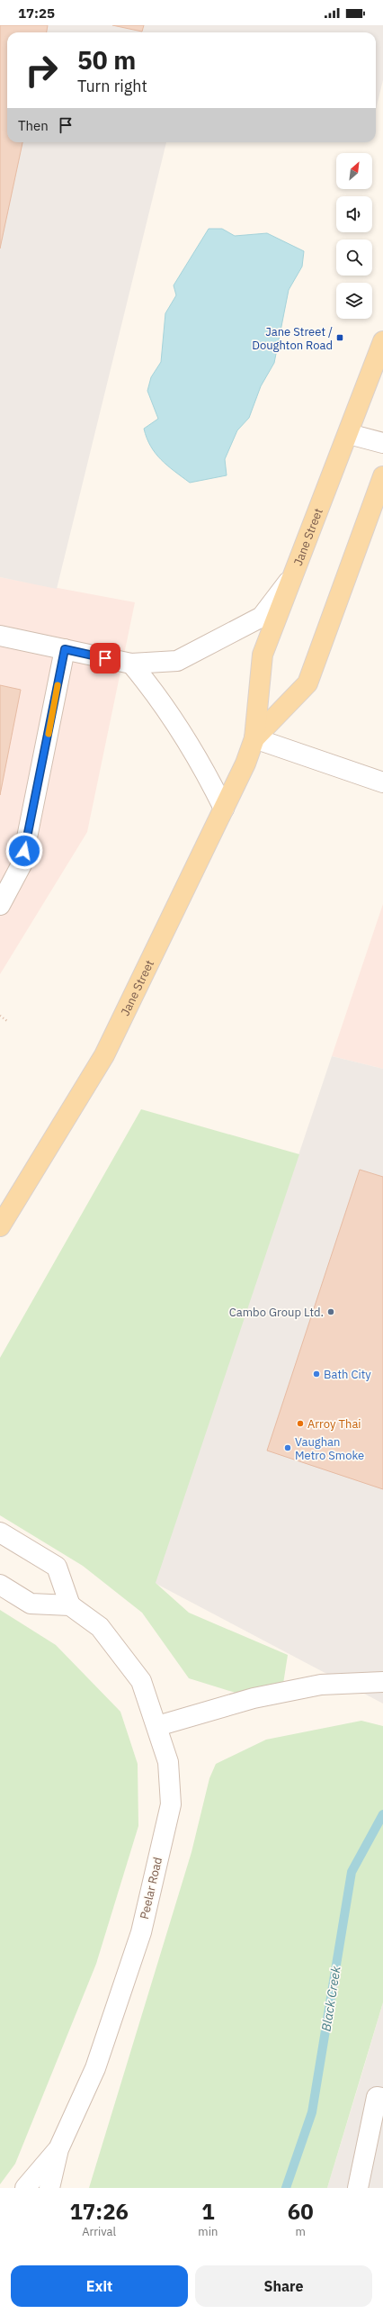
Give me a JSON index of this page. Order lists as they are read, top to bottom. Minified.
{"streets":{"main road":["Jane Street"],"street":["Peelar Road"]},"water":["Black Creek"],"places":{"transit":["Jane Street / Doughton Road"],"other":["Cambo Group Ltd.","Bath City","Arroy Thai","Vaughan Metro Smoke"]},"north":"top right","page":{"status":"17:25","turn":["50 m","Turn right"],"then":"Then","eta":["17:26","Arrival","1","min","60","m"],"buttons":["Exit","Share"]}}
